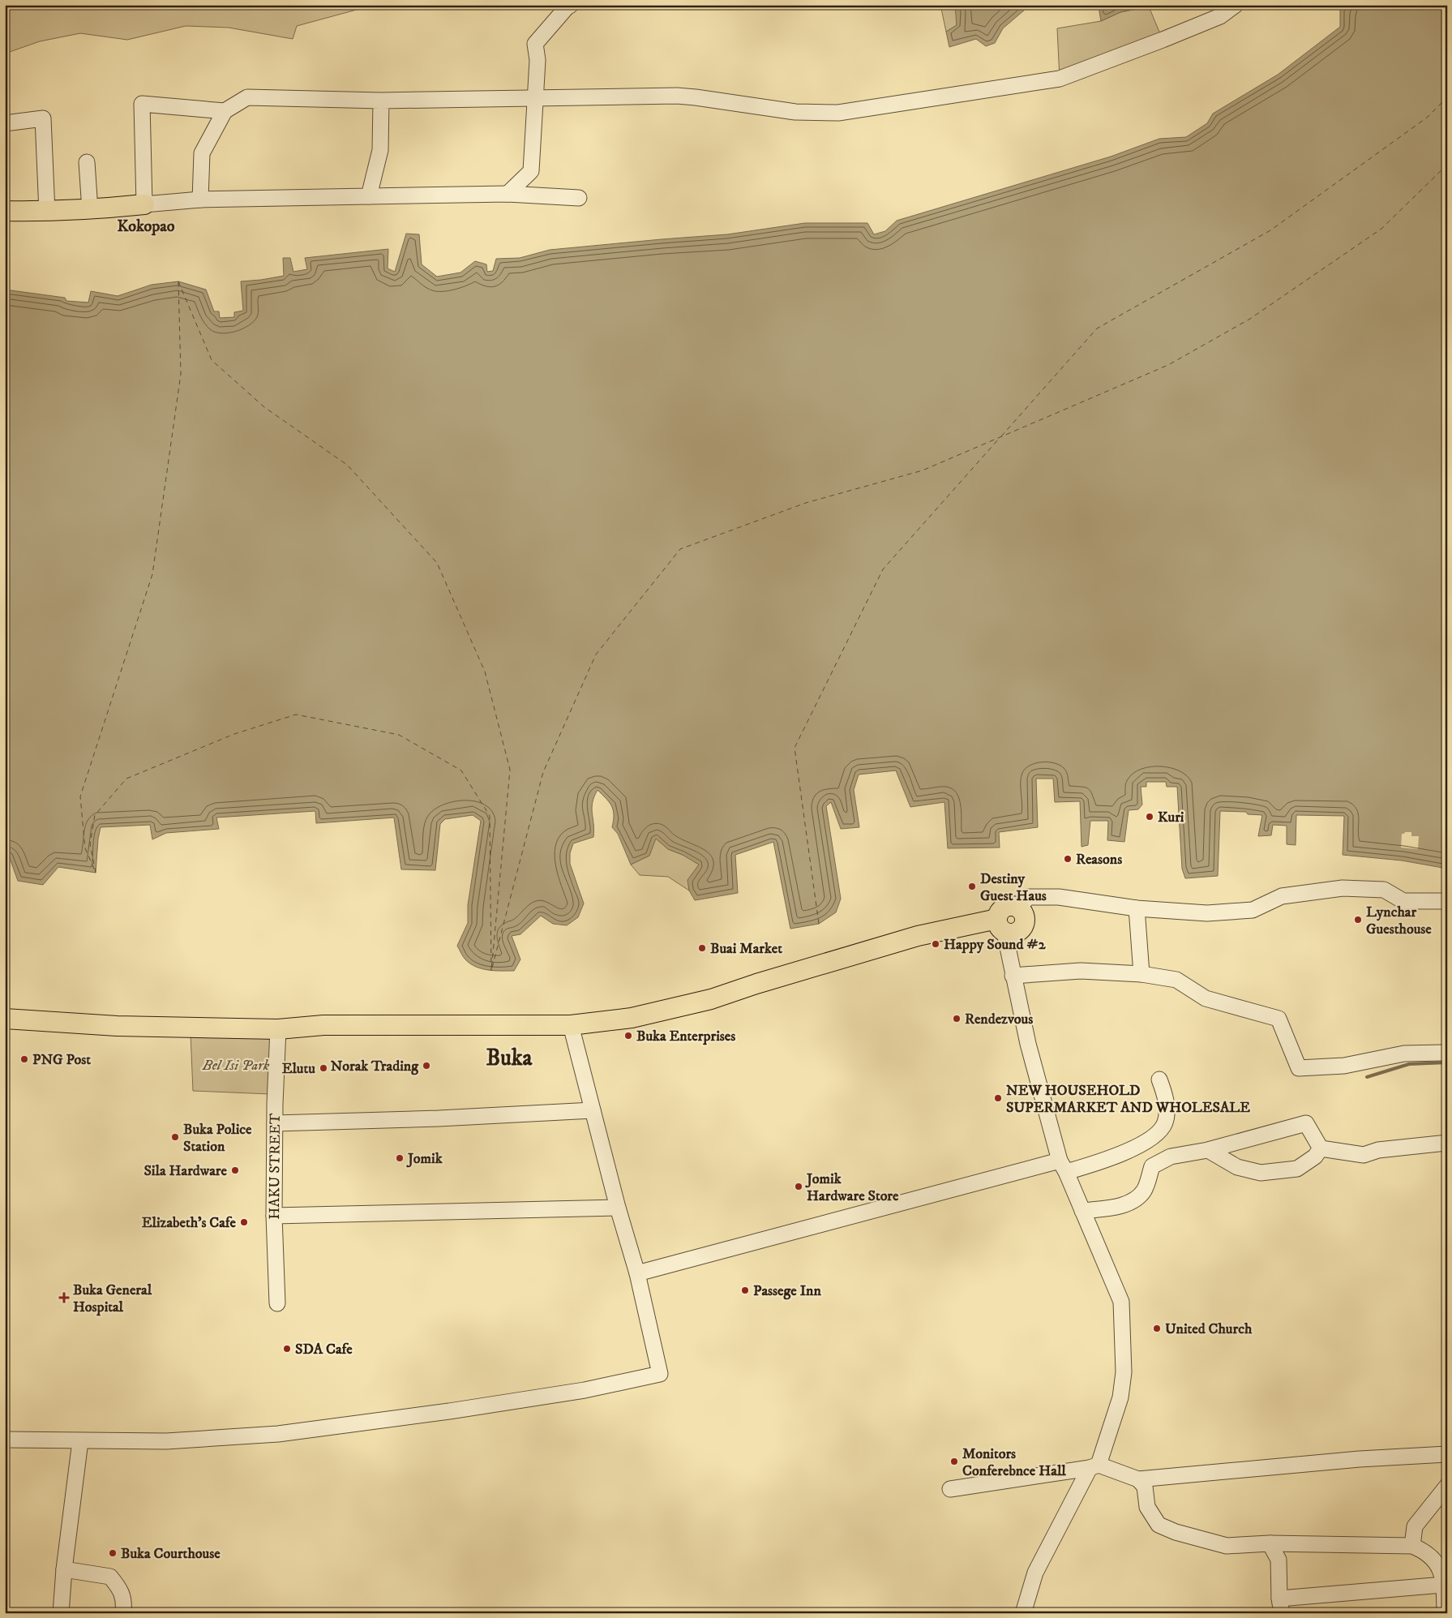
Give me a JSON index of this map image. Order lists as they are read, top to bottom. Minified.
{"streets":{"street":["HAKU STREET"]},"districts":["Kokopao","Buka"],"parks":["Bel Isi Park"],"places":{"other":["Kuri","Reasons","Destiny Guest Haus","Lynchar Guesthouse","Happy Sound #2","Buai Market","Rendezvous","Buka Enterprises","PNG Post","Norak Trading","Elutu","NEW HOUSEHOLD SUPERMARKET AND WHOLESALE","Buka Police Station","Jomik","Sila Hardware","Jomik Hardware Store","Elizabeth's Cafe","Passege Inn","United Church","SDA Cafe","Monitors Conferebnce Hall","Buka Courthouse"],"health":["Buka General Hospital"]}}
